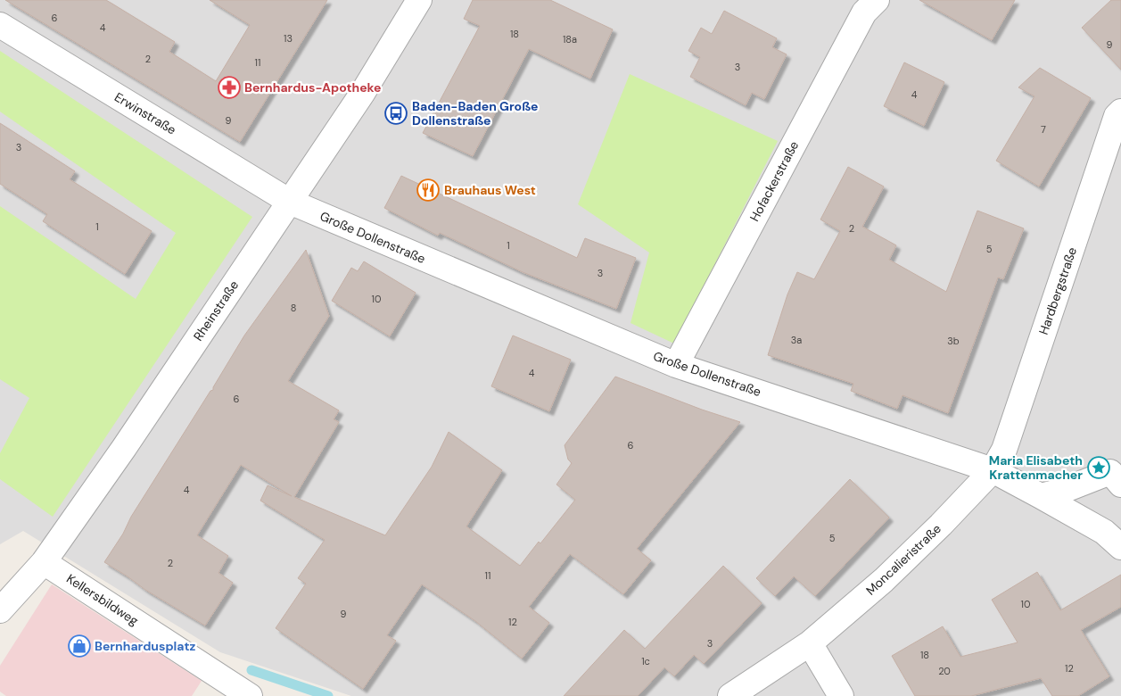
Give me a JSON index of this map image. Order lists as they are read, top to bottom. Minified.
{"streets":{"street":["Erwinstraße","Hofackerstraße","Große Dollenstraße","Hardbergstraße","Rheinstraße","Moncalieristraße","Kellersbildweg"]},"crossings":[["Erwinstraße","Große Dollenstraße"],["Erwinstraße","Rheinstraße"],["Hofackerstraße","Große Dollenstraße"],["Große Dollenstraße","Hardbergstraße"],["Große Dollenstraße","Rheinstraße"],["Große Dollenstraße","Moncalieristraße"],["Hardbergstraße","Moncalieristraße"],["Rheinstraße","Kellersbildweg"]],"places":{"pharmacy":["Bernhardus-Apotheke"],"bus stop":["Baden-Baden Große Dollenstraße"],"restaurant":["Brauhaus West"],"place":["Maria Elisabeth Krattenmacher"],"shop":["Bernhardusplatz"]},"house_numbers":["6","4","18","13","18a","9","2","11","3","4","9","7","3","1","2","1","5","3","10","8","3a","3b","4","6","6","4","5","2","11","10","9","12","3","18","1c","12","20"]}
